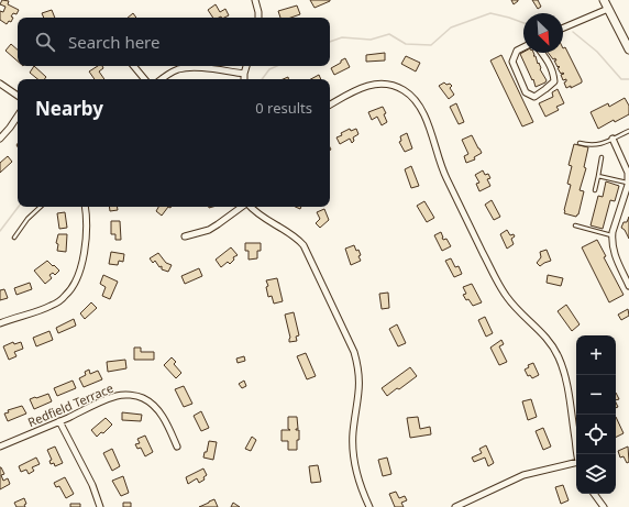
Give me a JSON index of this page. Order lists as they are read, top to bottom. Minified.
{"streets":{"street":["Redfield Terrace"]},"north":"bottom right","page":{"search":"Search here","heading":["Nearby","0 results"],"map_buttons":["+","−"]}}
